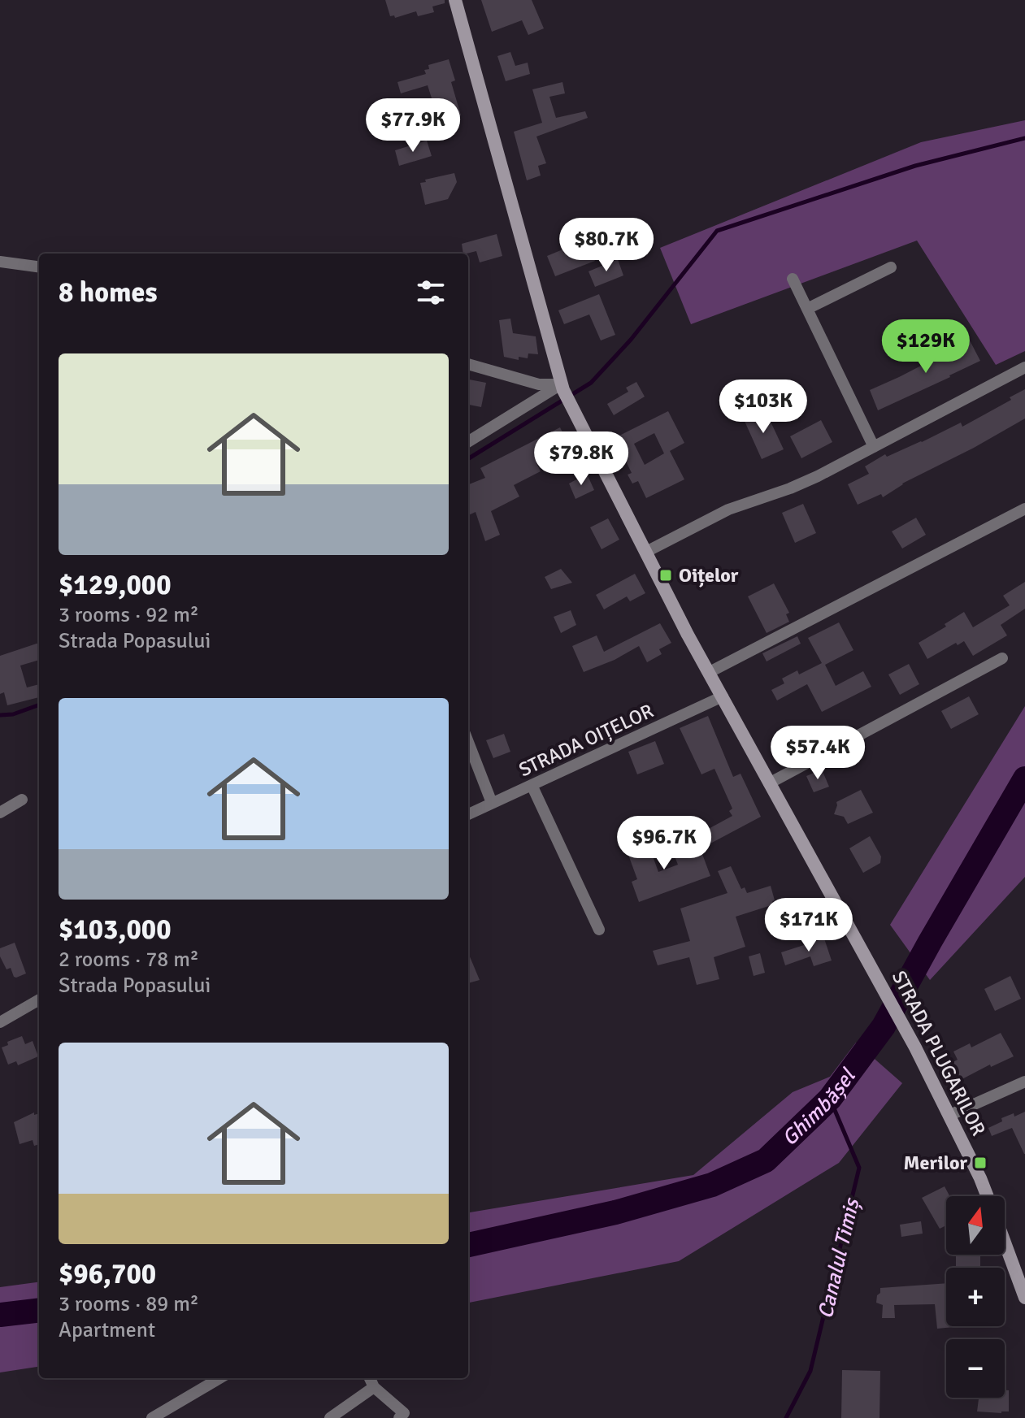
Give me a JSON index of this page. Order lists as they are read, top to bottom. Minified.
{"streets":{"street":["STRADA OIȚELOR","STRADA PLUGARILOR"]},"crossings":[["STRADA OIȚELOR","STRADA PLUGARILOR"]],"water":["Ghimbășel","Canalul Timiș"],"places":{"transit":["Oițelor","Merilor"]},"north":"top","page":{"price":["$77.9K","$80.7K","$129K","$103K","$79.8K","$57.4K","$96.7K","$171K"],"heading":"8 homes","list":[{"name":"$129,000","note":"3 rooms · 92 m² · Strada Popasului"},{"name":"$103,000","note":"2 rooms · 78 m² · Strada Popasului"},{"name":"$96,700","note":"3 rooms · 89 m² · Apartment"}],"map_buttons":["+","−"]}}
